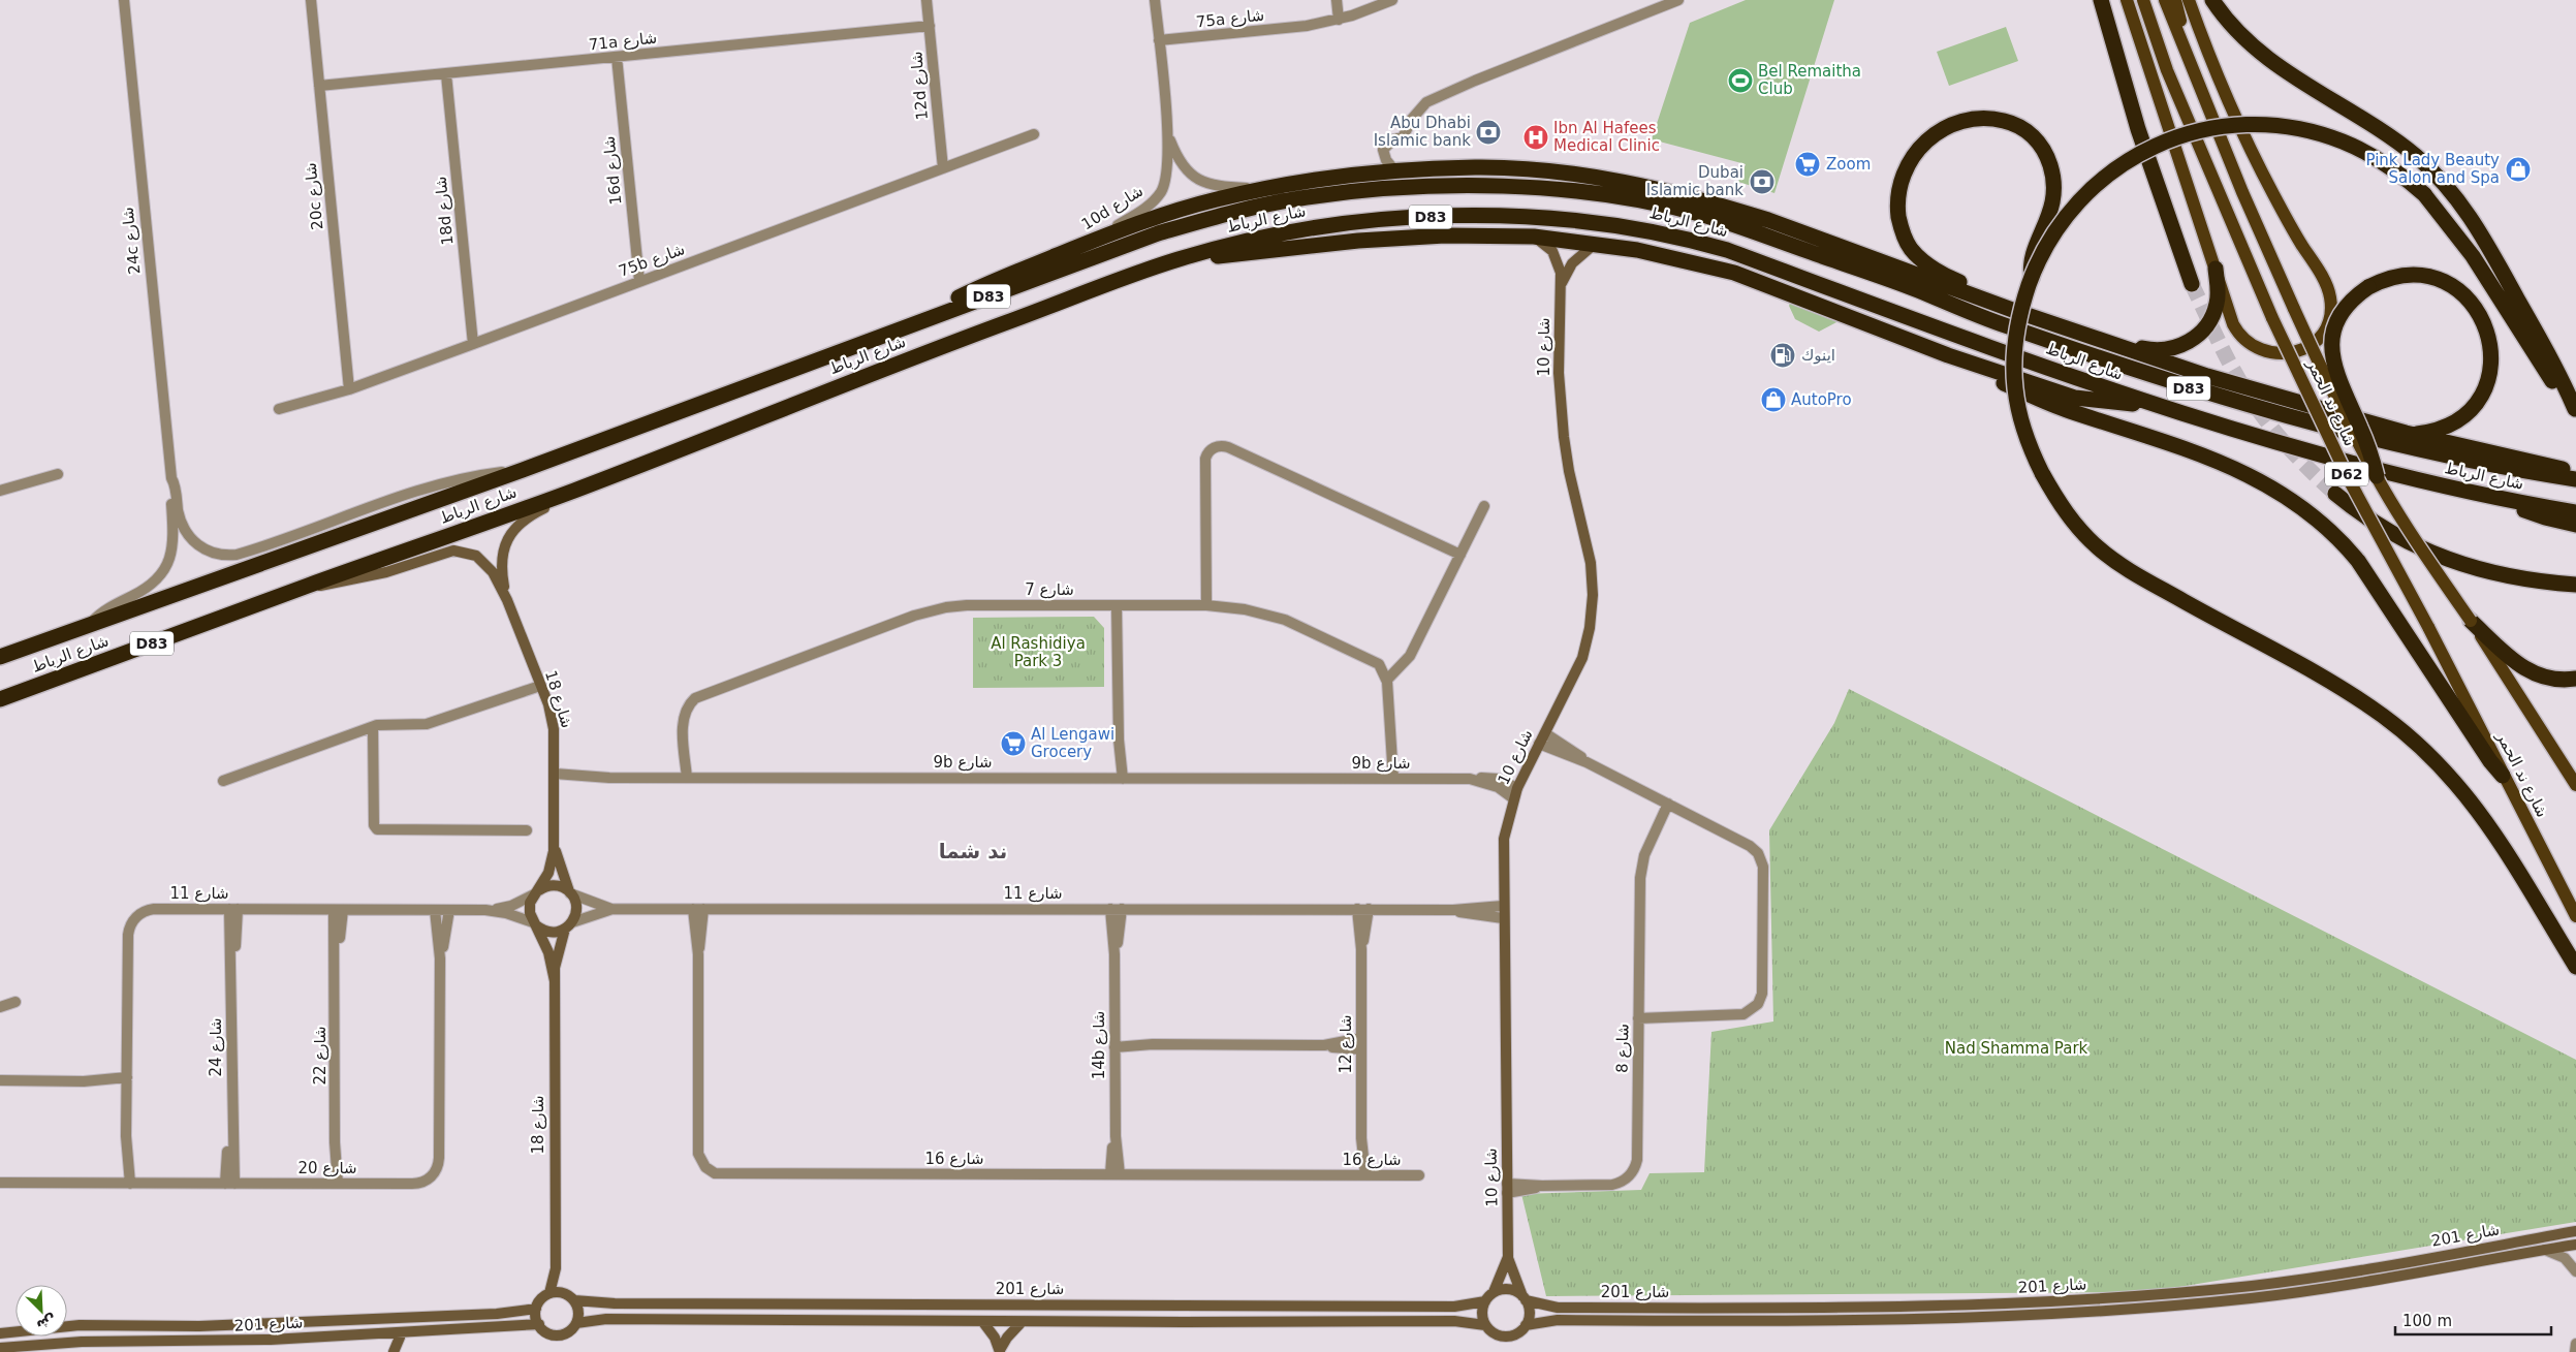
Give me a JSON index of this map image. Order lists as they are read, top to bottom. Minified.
{"streets":{"highway":["D83","شارع الرباط"],"main road":["شارع ند الحمر","D62"],"street":["75a شارع","71a شارع","12d شارع","16d شارع","20c شارع","10d شارع","18d شارع","24c شارع","75b شارع","شارع 10","شارع 7","شارع 18","9b شارع","شارع 11","شارع 12","14b شارع","شارع 24","شارع 8","شارع 22","شارع 16","شارع 20","شارع 201"]},"crossings":[["75a شارع","10d شارع"],["71a شارع","12d شارع"],["71a شارع","16d شارع"],["71a شارع","20c شارع"],["71a شارع","18d شارع"],["12d شارع","75b شارع"],["16d شارع","75b شارع"],["20c شارع","75b شارع"],["18d شارع","75b شارع"],["شارع الرباط","24c شارع"],["شارع الرباط","شارع 18"],["شارع 10","9b شارع"],["شارع 10","شارع 11"],["شارع 10","شارع 8"],["شارع 10","شارع 201"],["شارع 7","9b شارع"],["شارع 18","9b شارع"],["شارع 18","شارع 11"],["شارع 18","شارع 201"],["شارع 11","شارع 12"],["شارع 11","14b شارع"],["شارع 11","شارع 24"],["شارع 11","شارع 22"],["شارع 11","شارع 16"],["شارع 11","شارع 20"],["شارع 12","شارع 16"],["14b شارع","شارع 16"],["شارع 24","شارع 20"],["شارع 22","شارع 20"]],"districts":["ند شما"],"parks":["Al Rashidiya Park 3","Nad Shamma Park"],"places":{"sports":["Bel Remaitha Club"],"bank":["Abu Dhabi Islamic bank","Dubai Islamic bank"],"hospital":["Ibn Al Hafees Medical Clinic"],"supermarket":["Zoom","Al Lengawi Grocery"],"shop":["Pink Lady Beauty Salon and Spa","AutoPro"],"fuel station":["اينوك"]},"scale_bar":"100 m","north":"bottom right"}
